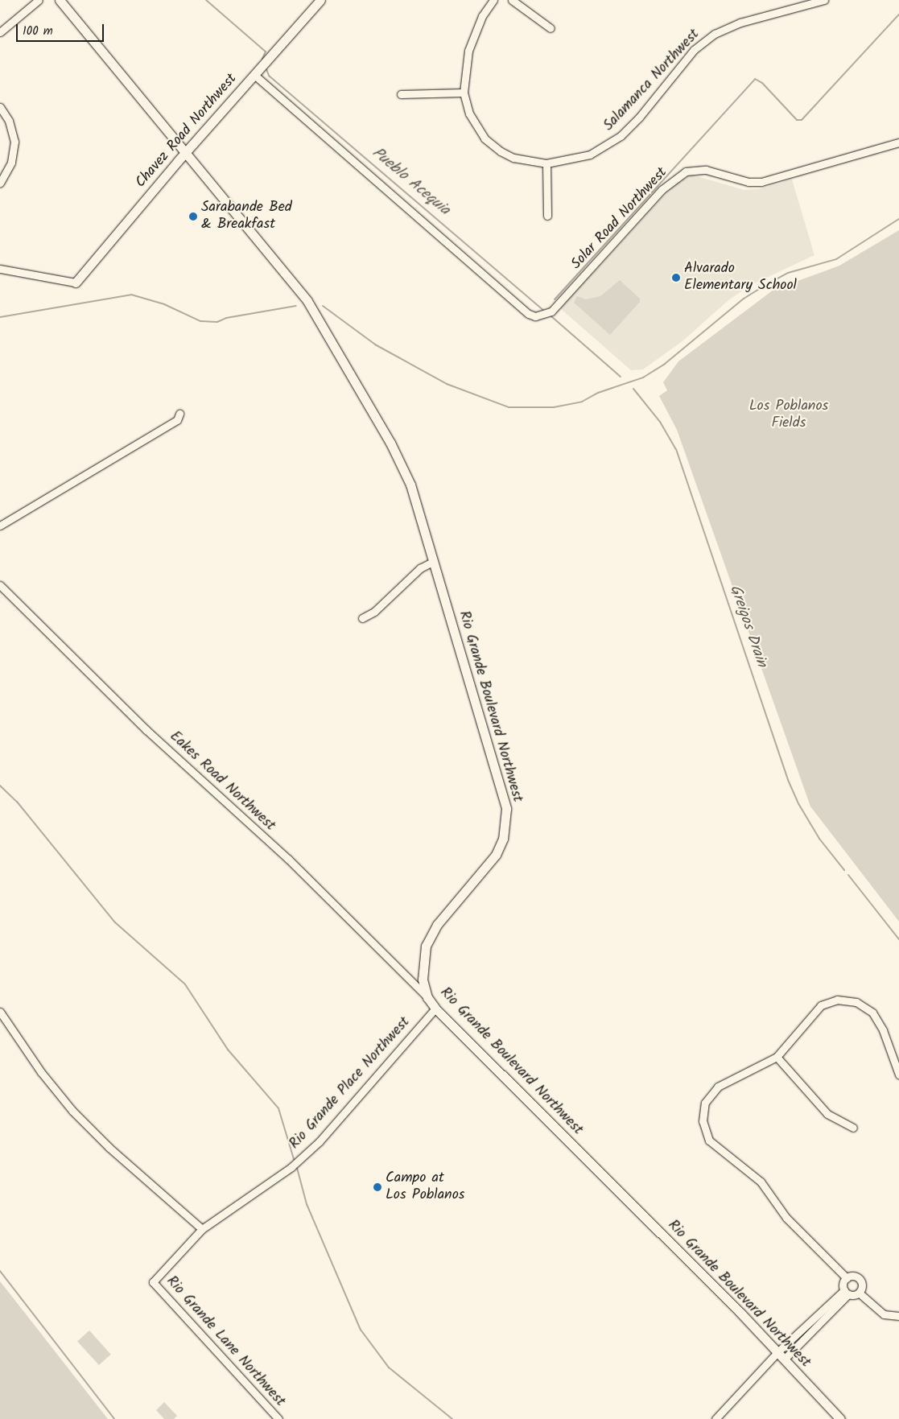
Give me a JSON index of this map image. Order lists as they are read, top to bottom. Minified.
{"streets":{"street":["Salamanca Northwest","Chavez Road Northwest","Solar Road Northwest","Rio Grande Boulevard Northwest","Eakes Road Northwest","Rio Grande Place Northwest","Rio Grande Lane Northwest"]},"crossings":[["Chavez Road Northwest","Solar Road Northwest"],["Chavez Road Northwest","Rio Grande Boulevard Northwest"],["Rio Grande Boulevard Northwest","Eakes Road Northwest"],["Rio Grande Boulevard Northwest","Rio Grande Place Northwest"],["Rio Grande Place Northwest","Rio Grande Lane Northwest"]],"water":["Pueblo Acequia","Greigos Drain"],"parks":["Los Poblanos Fields"],"places":["Sarabande Bed & Breakfast","Alvarado Elementary School","Campo at Los Poblanos"],"scale_bar":"100 m"}
